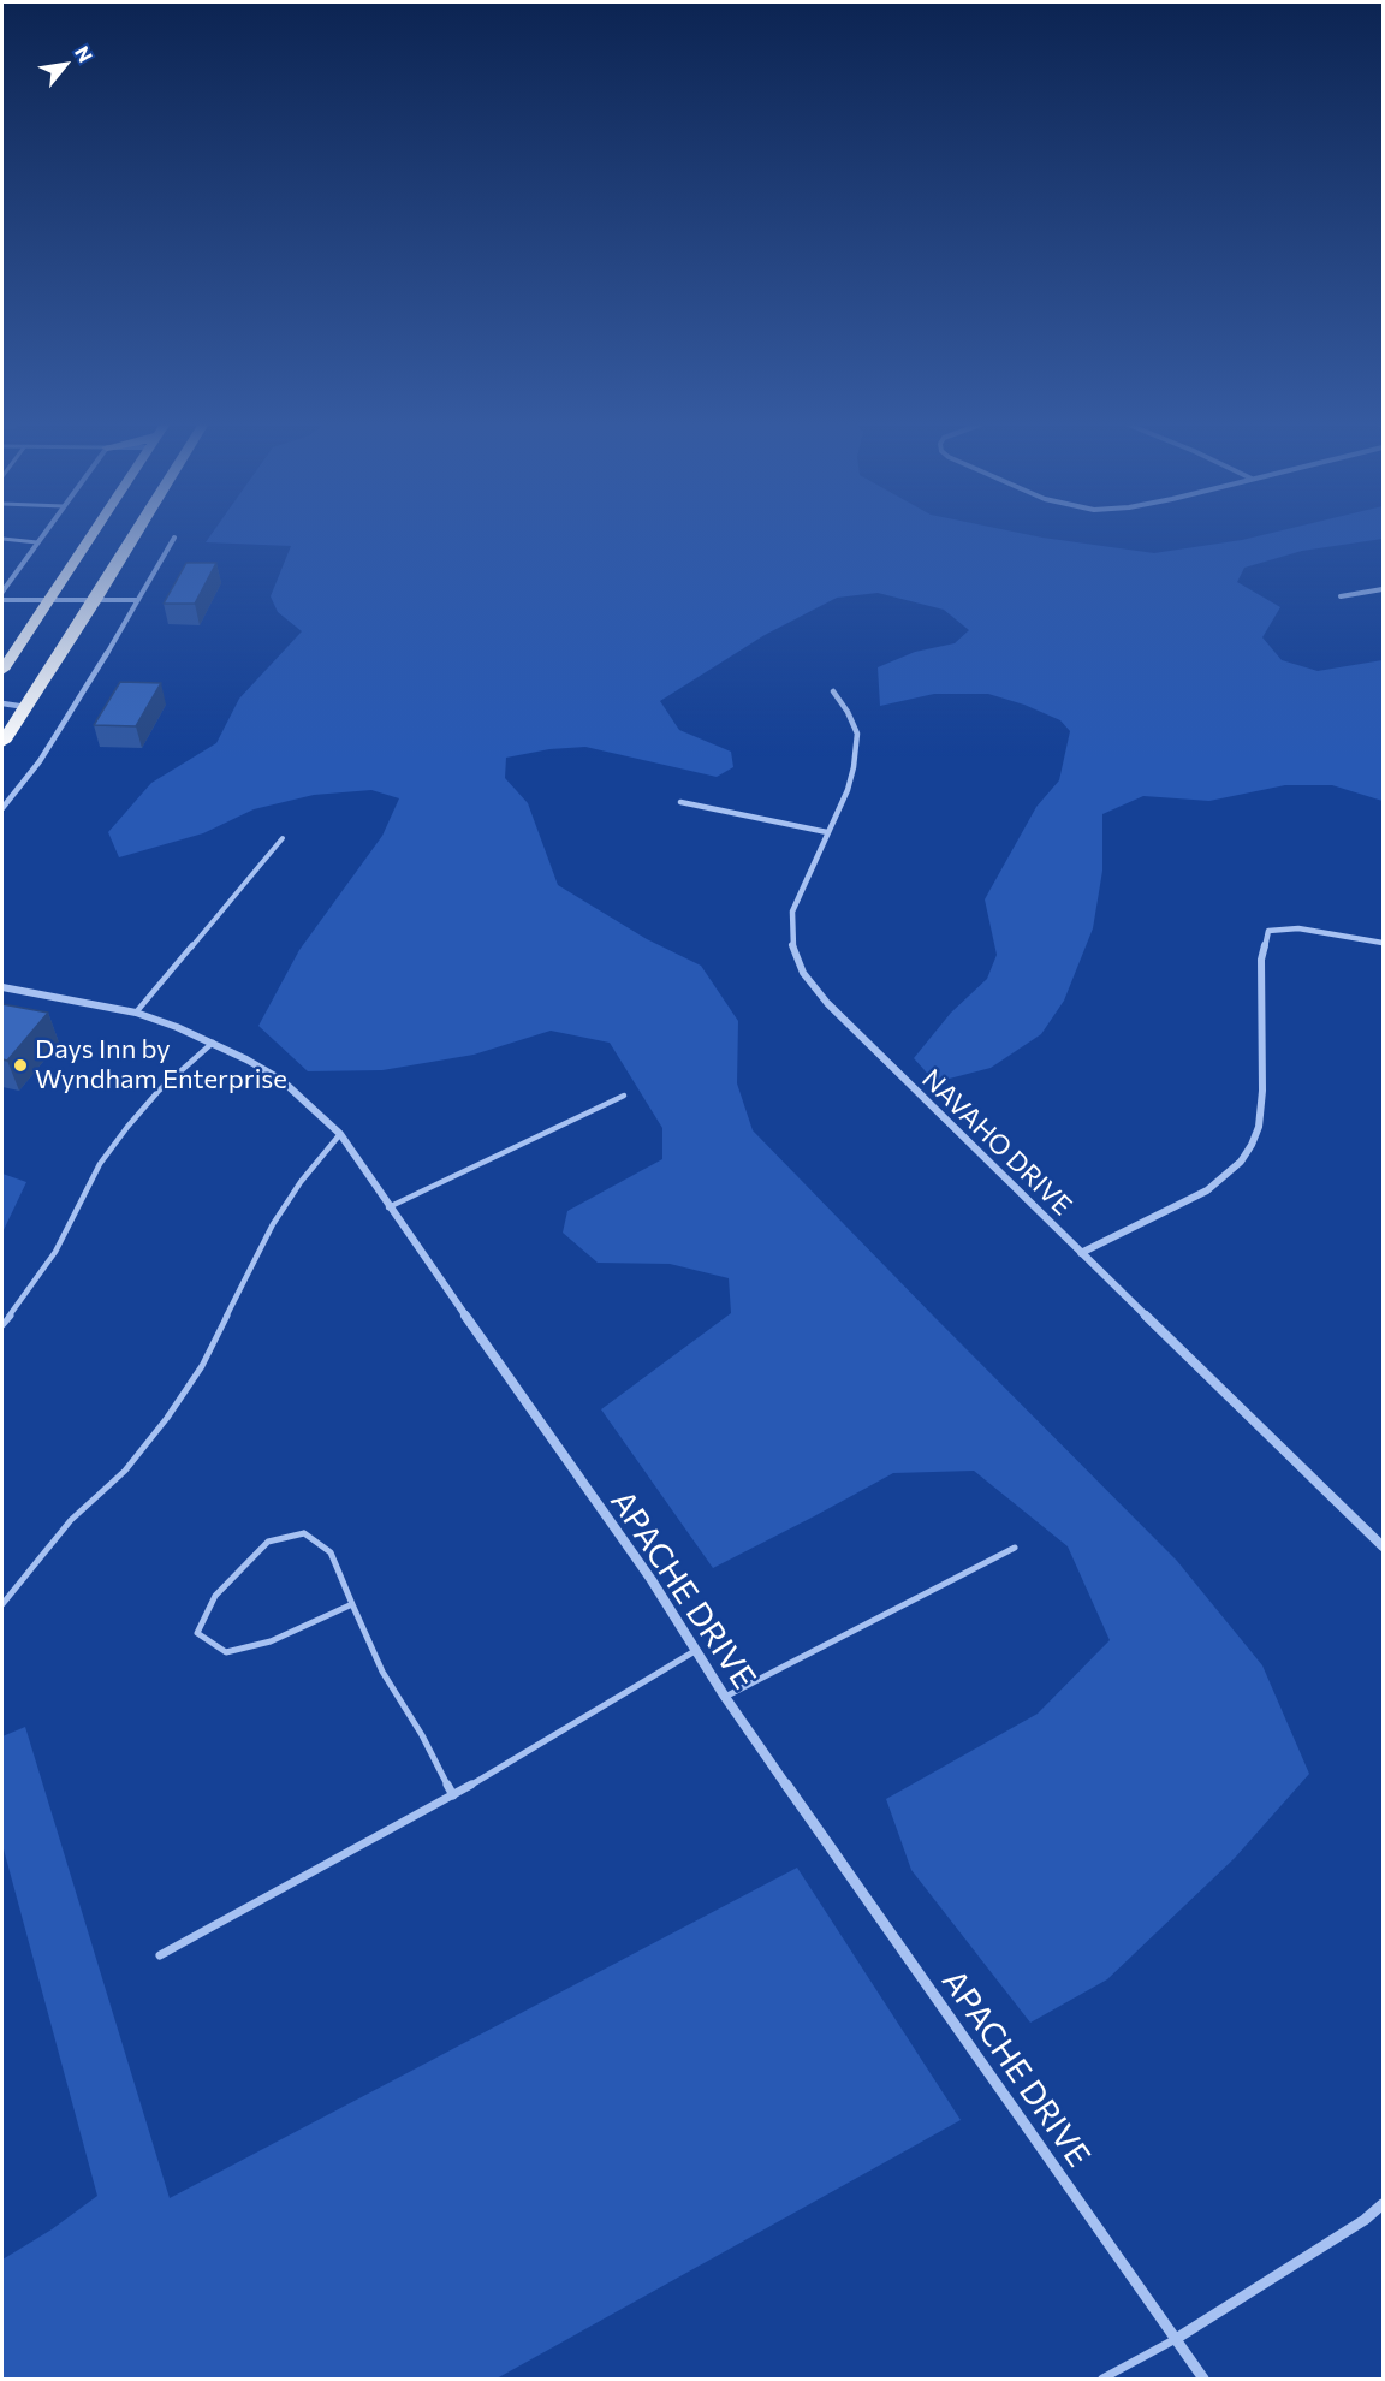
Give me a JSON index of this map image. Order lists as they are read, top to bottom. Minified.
{"streets":{"street":["NAVAHO DRIVE","APACHE DRIVE"]},"places":["Days Inn by Wyndham Enterprise"],"north":"top right"}
